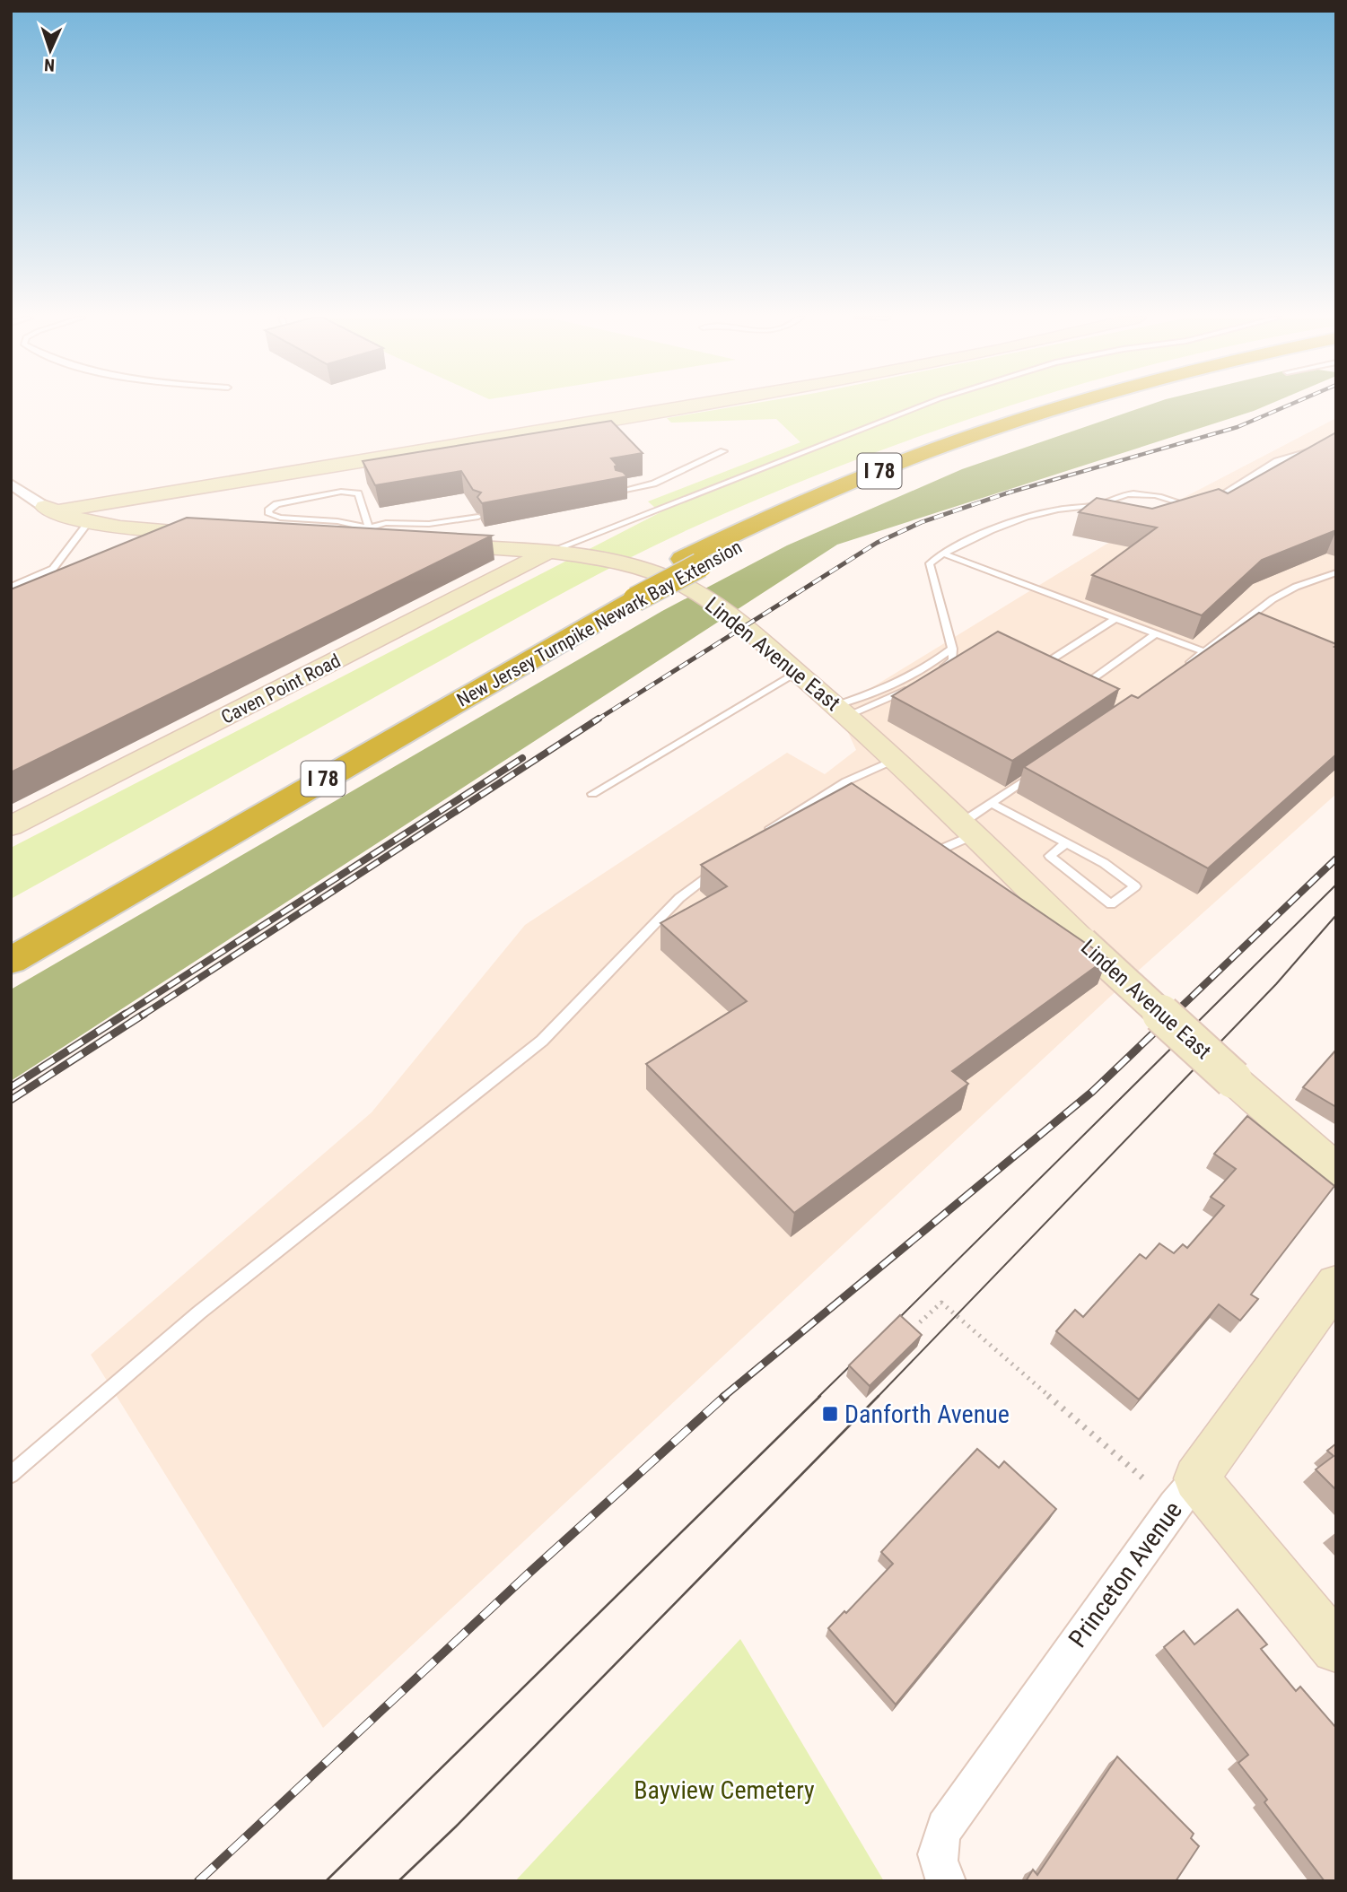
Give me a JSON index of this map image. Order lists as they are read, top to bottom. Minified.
{"streets":{"highway":["I 78","New Jersey Turnpike Newark Bay Extension"],"street":["Linden Avenue East","Caven Point Road","Princeton Avenue"]},"crossings":[["Linden Avenue East","Caven Point Road"]],"parks":["Bayview Cemetery"],"places":{"transit":["Danforth Avenue"]},"north":"bottom"}
